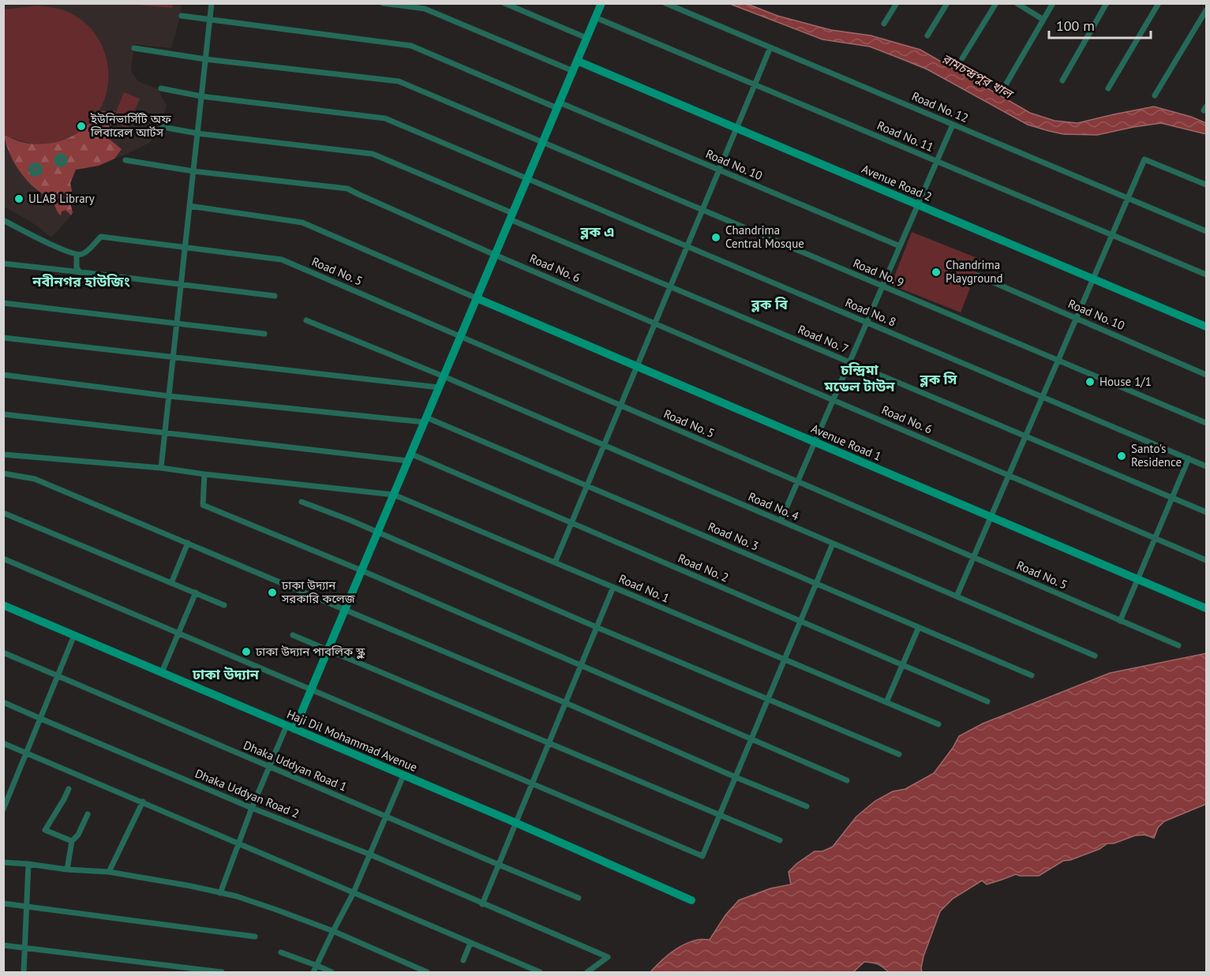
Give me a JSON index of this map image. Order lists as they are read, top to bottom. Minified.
{"streets":{"street":["Road No. 12","Road No. 11","Road No. 10","Avenue Road 2","Road No. 6","Road No. 5","Road No. 9","Road No. 8","Road No. 7","Avenue Road 1","Road No. 4","Road No. 3","Road No. 2","Road No. 1","Haji Dil Mohammad Avenue","Dhaka Uddyan Road 1","Dhaka Uddyan Road 2"]},"districts":["ব্লক এ","নবীনগর হাউজিং","ব্লক বি","চন্দ্রিমা মডেল টাউন","ব্লক সি","ঢাকা উদ্যান"],"water":["রামচন্দ্রপুর খাল"],"places":["ইউনিভার্সিটি অফ লিবারেল আর্টস","ULAB Library","Chandrima Central Mosque","Chandrima Playground","House 1/1","Santo's Residence","ঢাকা উদ্যান সরকারি কলেজ","ঢাকা উদ্যান পাবলিক স্কুল"],"scale_bar":"100 m"}
